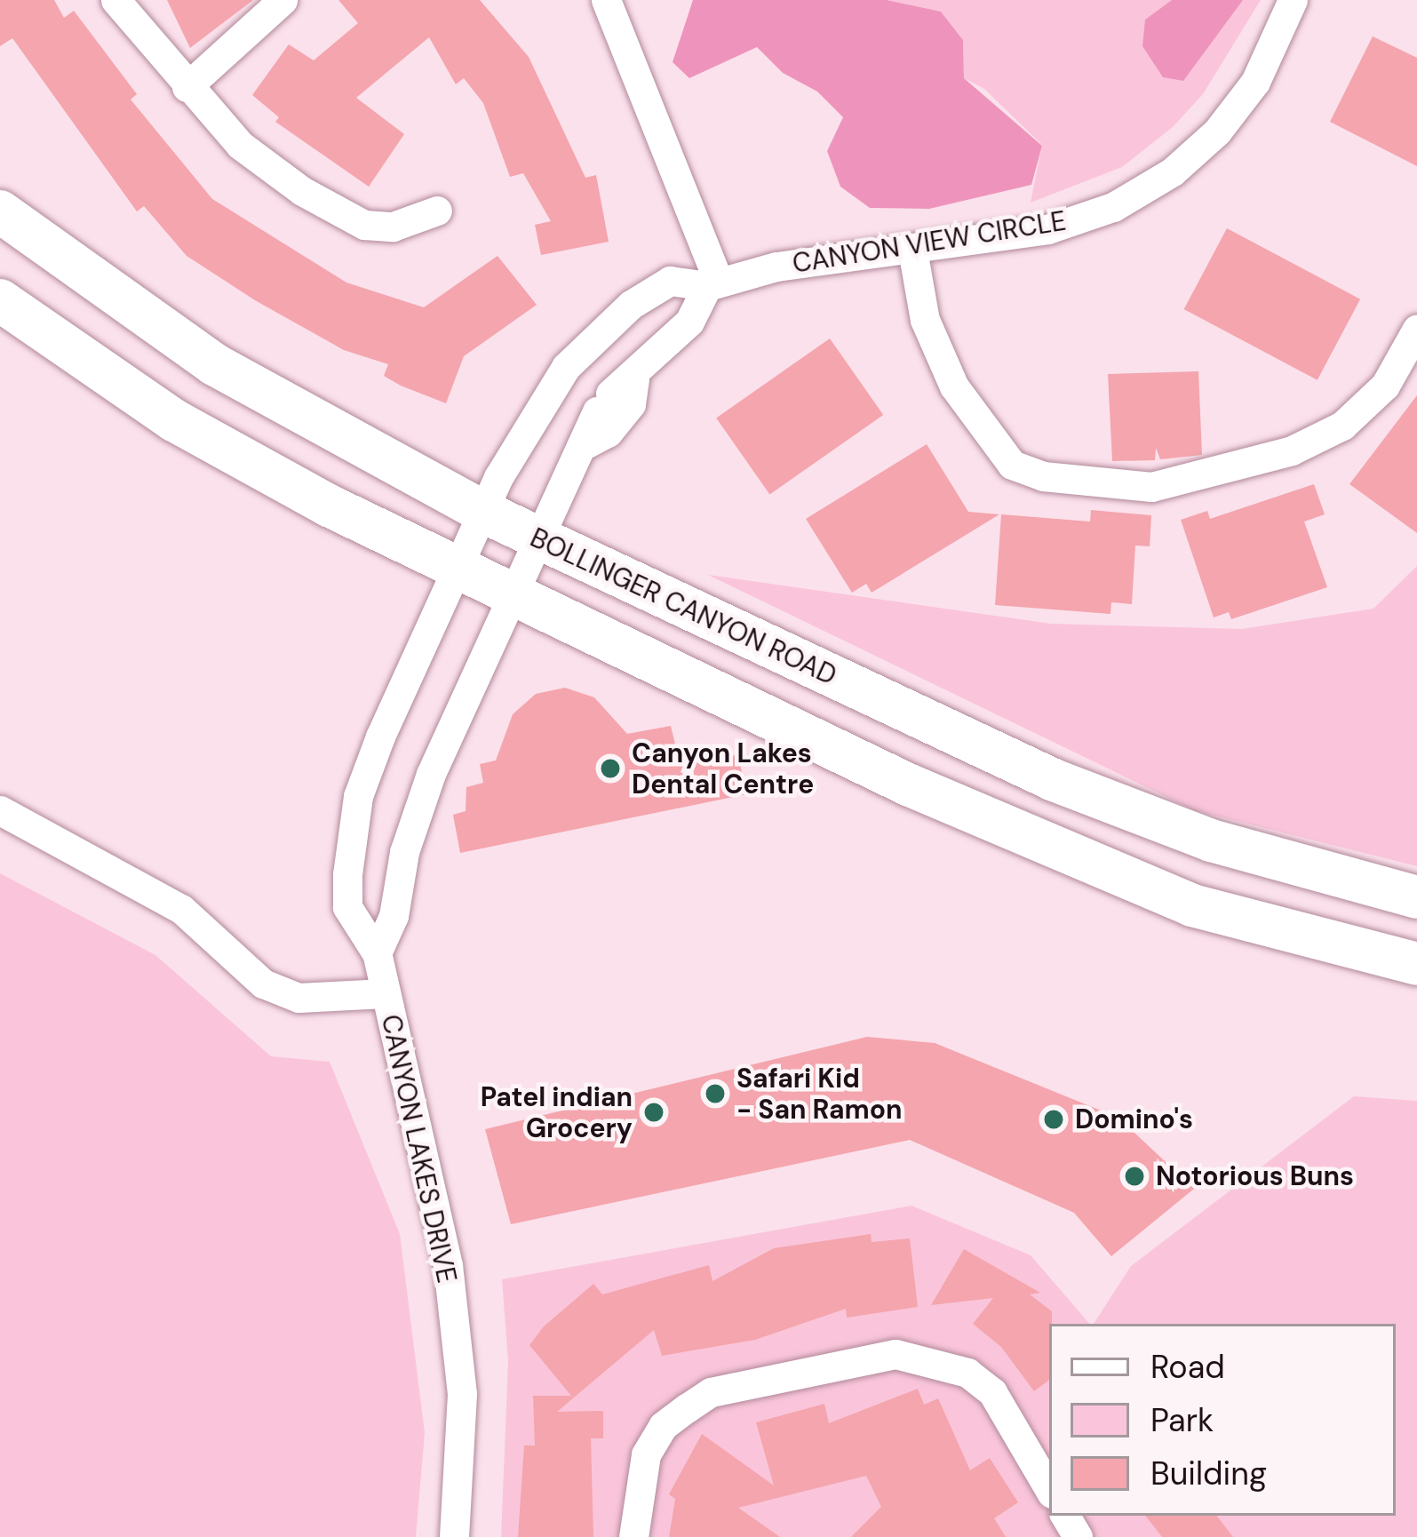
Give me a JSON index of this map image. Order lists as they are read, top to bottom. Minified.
{"streets":{"main road":["BOLLINGER CANYON ROAD"],"street":["CANYON VIEW CIRCLE","CANYON LAKES DRIVE"]},"crossings":[["CANYON VIEW CIRCLE","BOLLINGER CANYON ROAD"],["CANYON VIEW CIRCLE","CANYON LAKES DRIVE"],["BOLLINGER CANYON ROAD","CANYON LAKES DRIVE"]],"places":["Canyon Lakes Dental Centre","Safari Kid - San Ramon","Patel indian Grocery","Domino's","Notorious Buns"],"legend":["Road","Park","Building"]}
